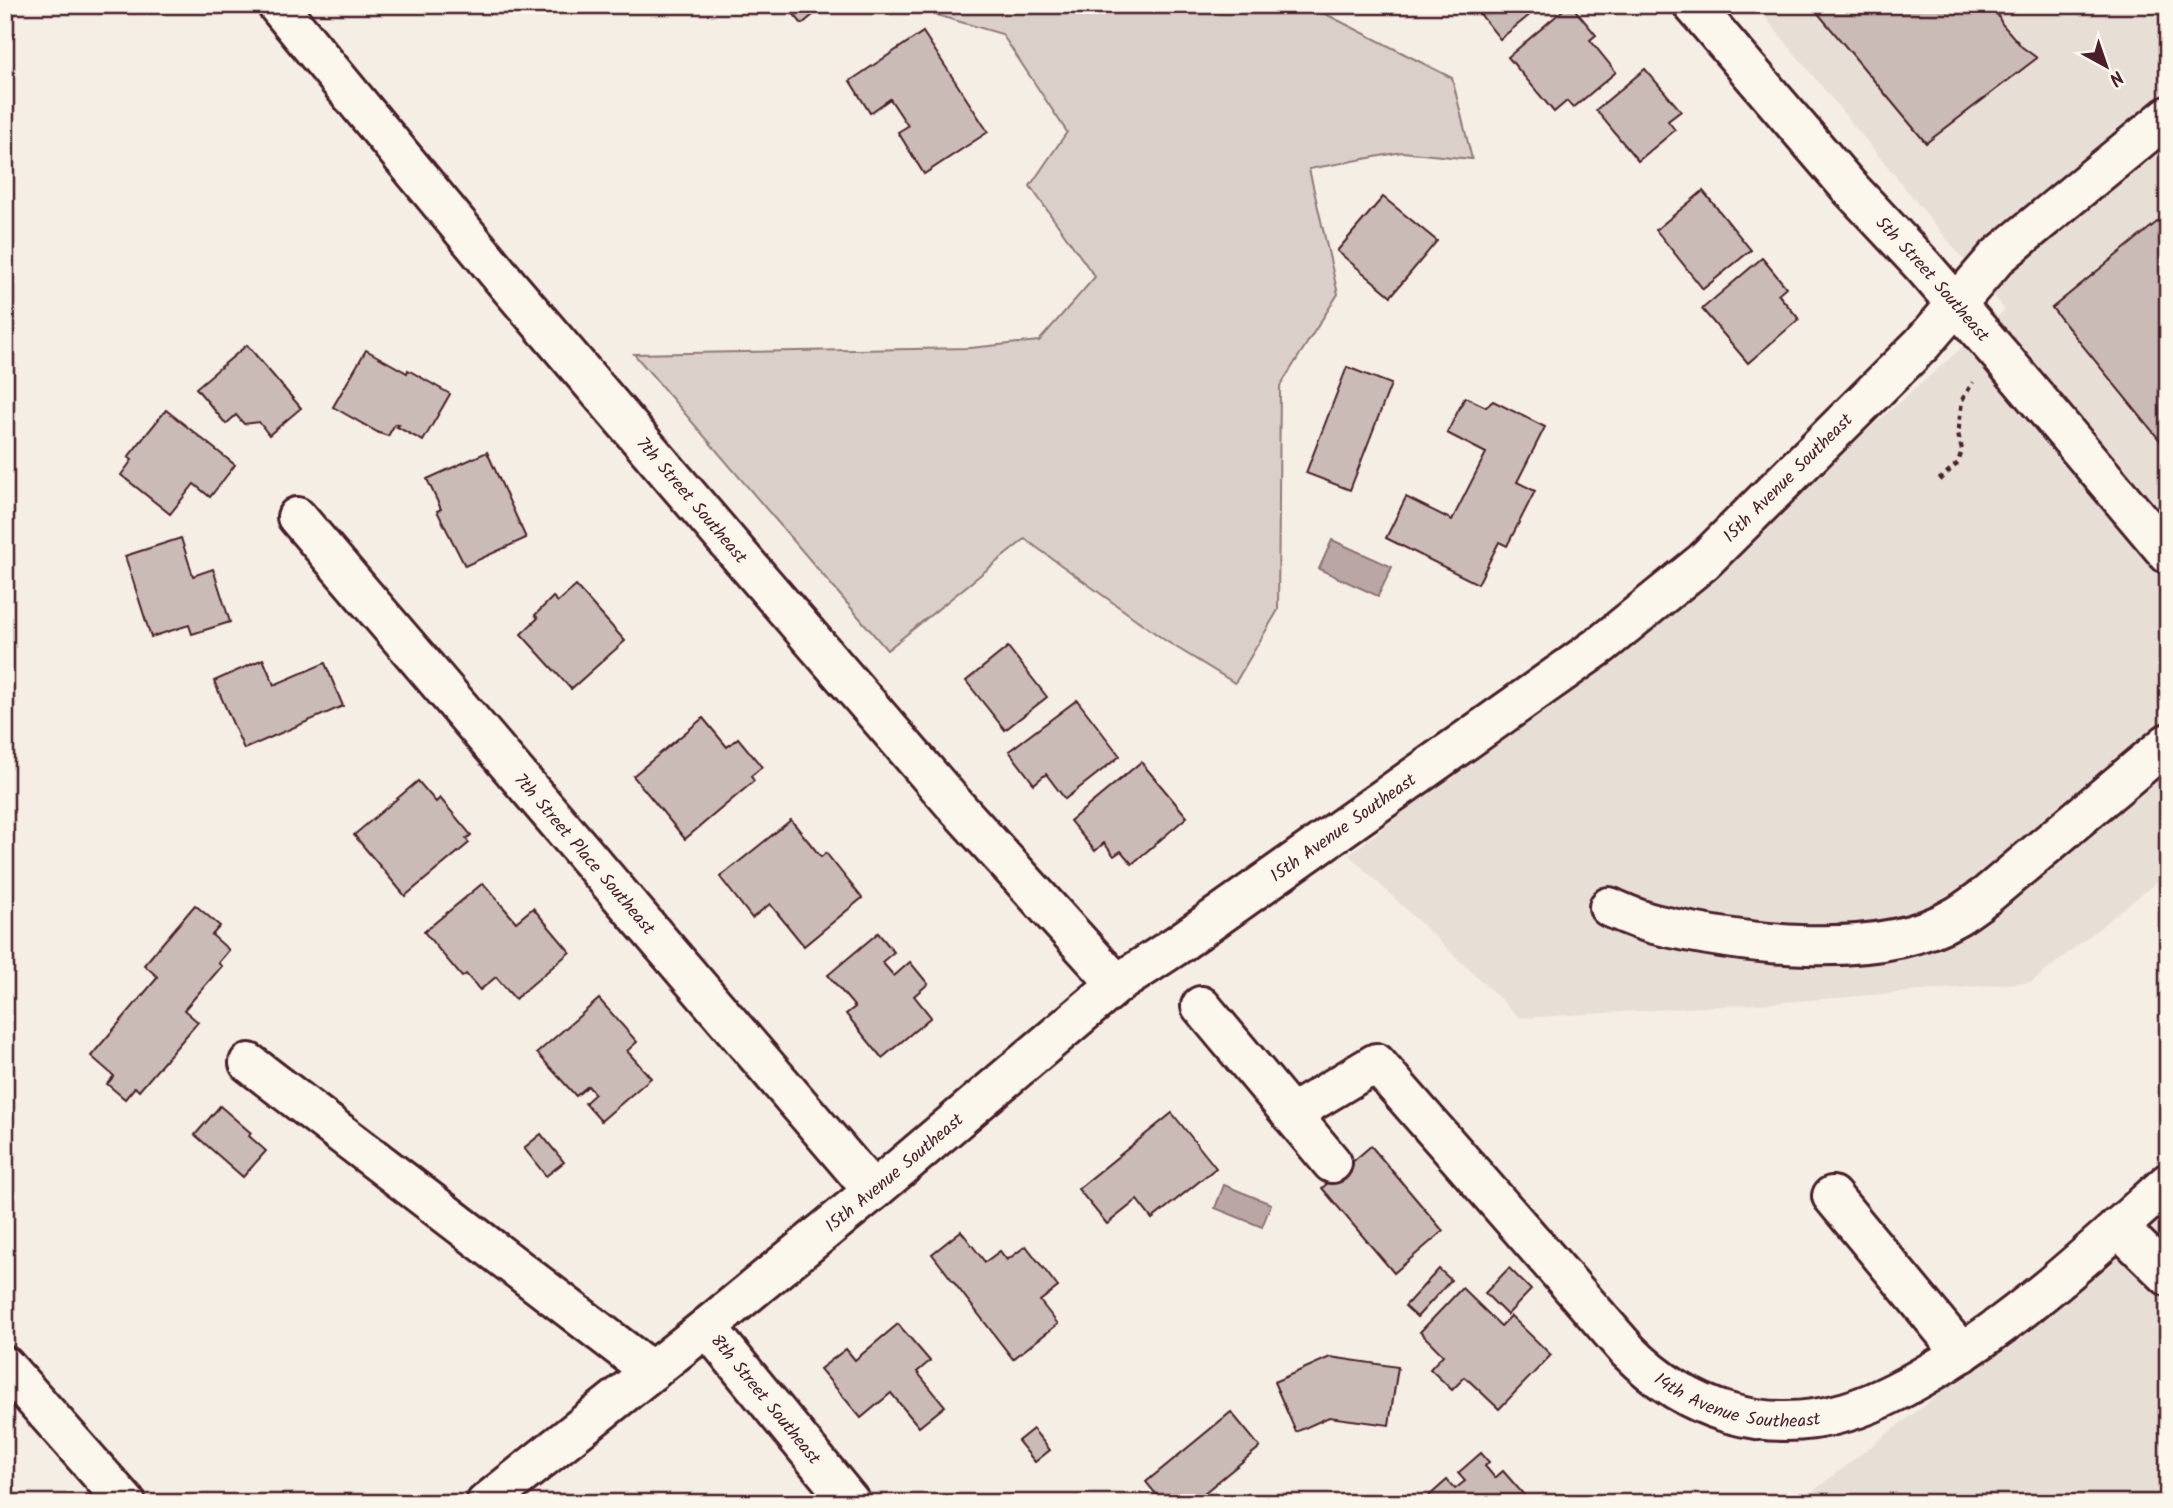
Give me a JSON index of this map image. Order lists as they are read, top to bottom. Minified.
{"streets":{"street":["5th Street Southeast","15th Avenue Southeast","7th Street Southeast","7th Street Place Southeast","14th Avenue Southeast","8th Street Southeast"]},"crossings":[["5th Street Southeast","15th Avenue Southeast"],["15th Avenue Southeast","7th Street Southeast"],["15th Avenue Southeast","7th Street Place Southeast"],["15th Avenue Southeast","8th Street Southeast"]],"north":"bottom right"}
